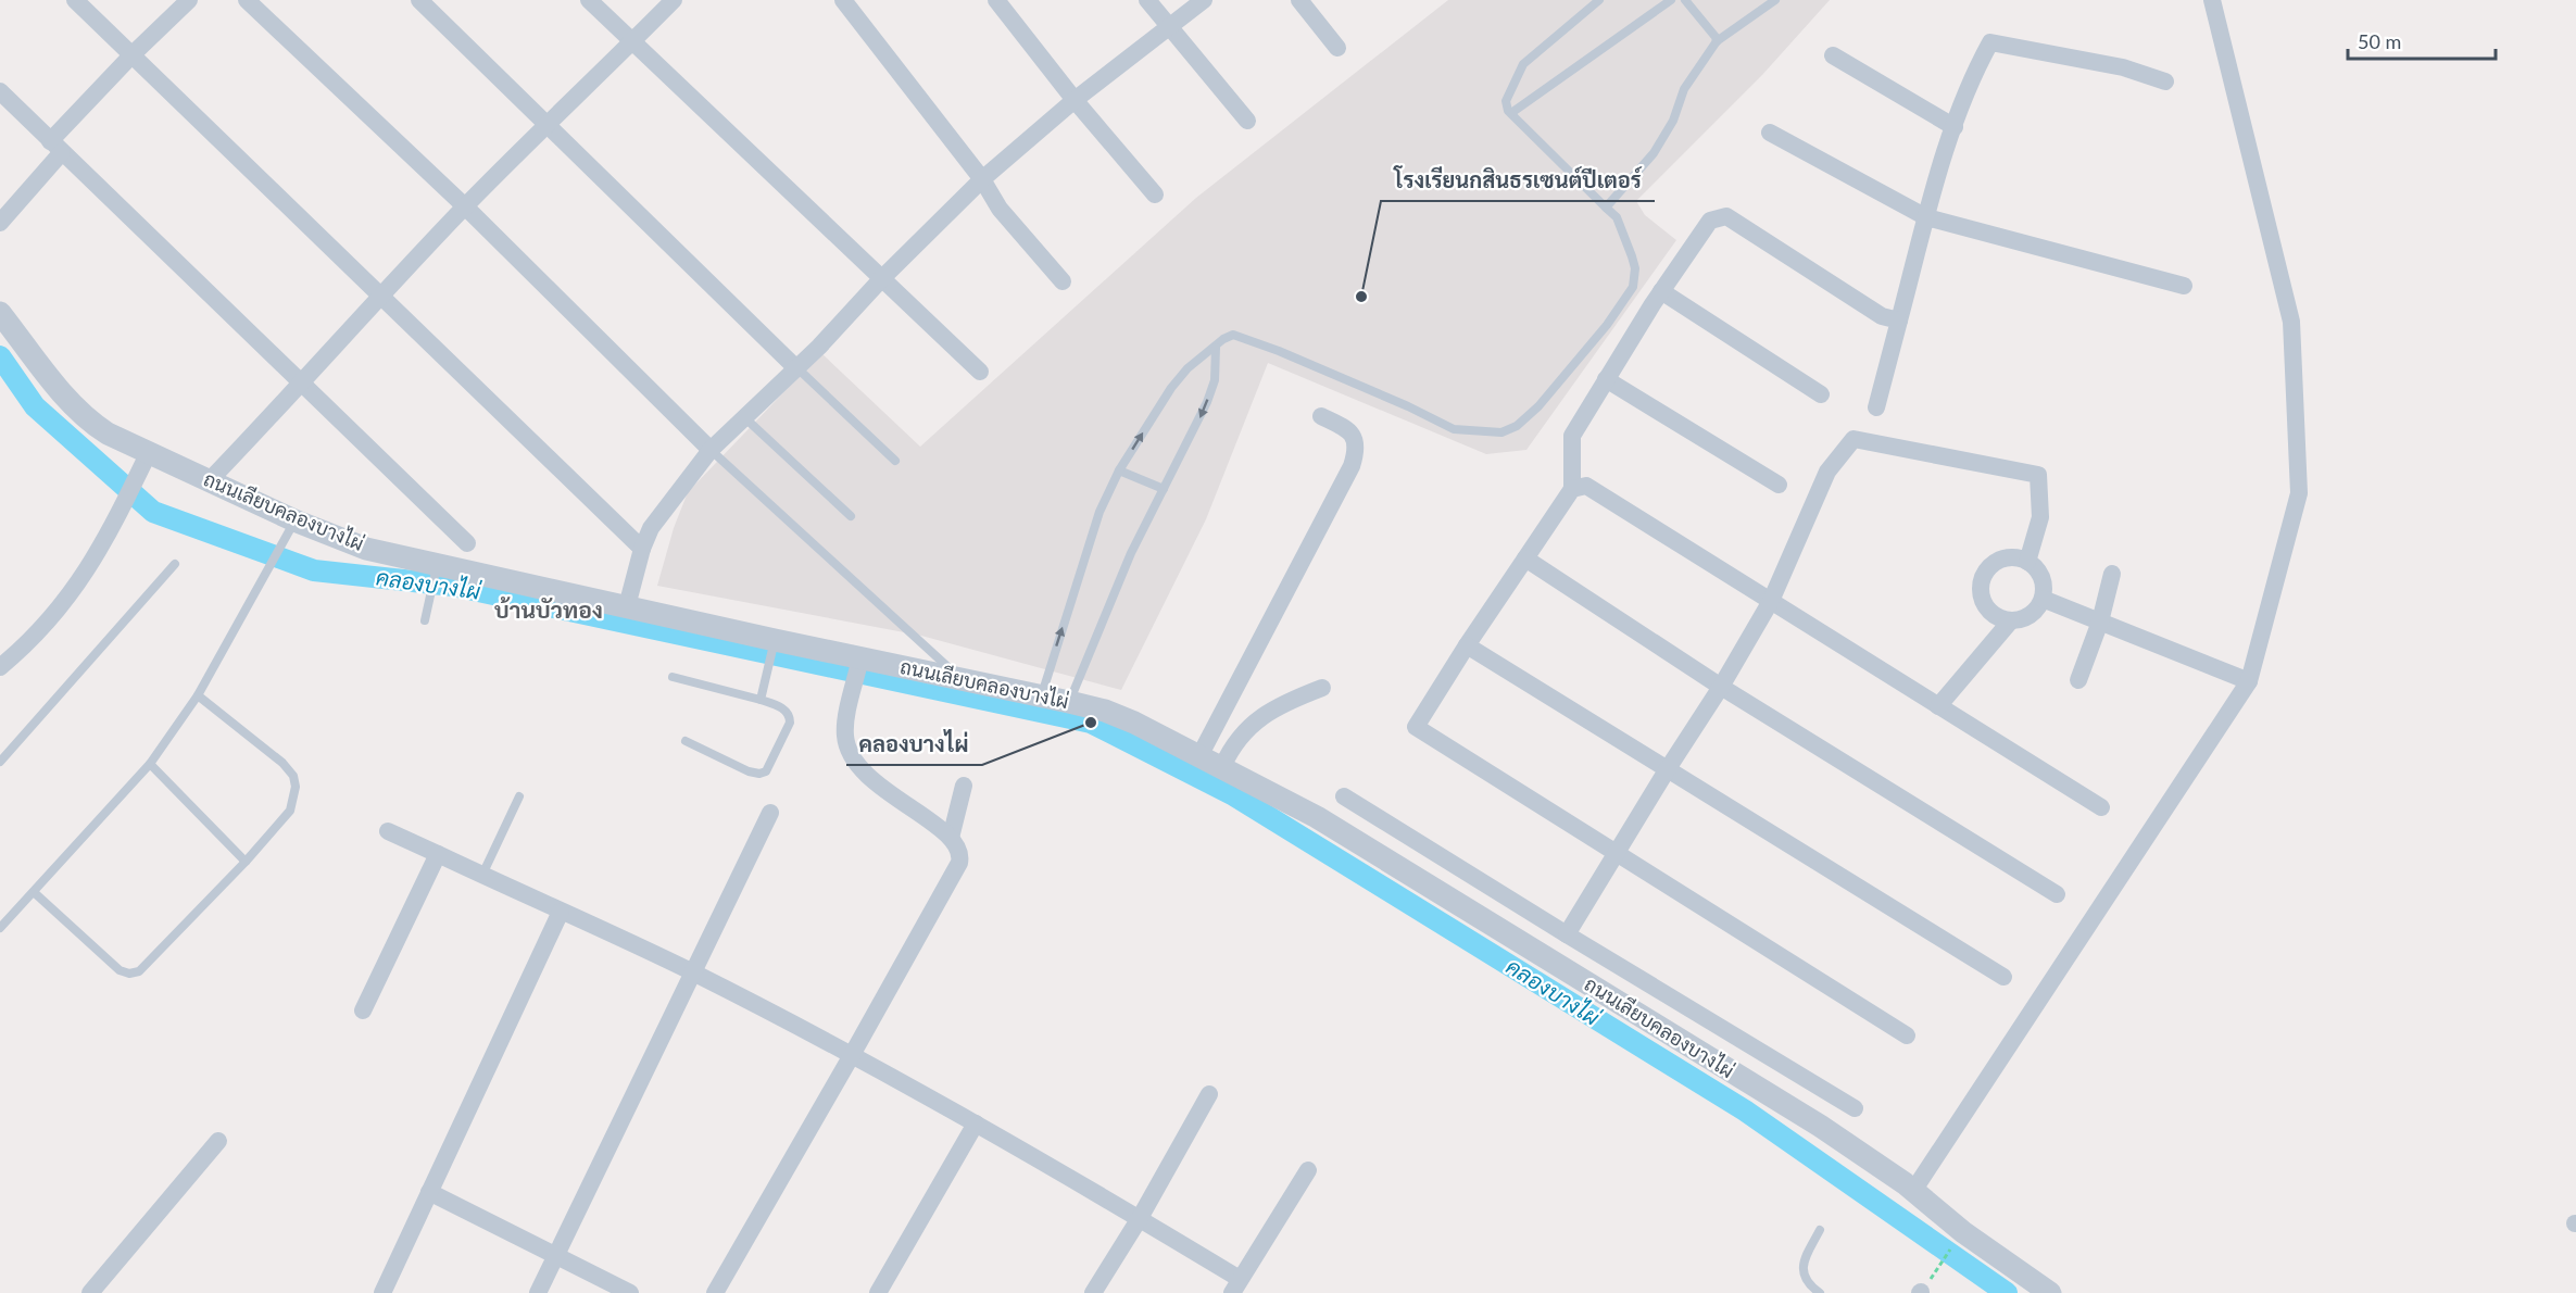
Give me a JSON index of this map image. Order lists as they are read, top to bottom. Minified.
{"streets":{"street":["ถนนเลียบคลองบางไผ่"]},"districts":["บ้านบัวทอง"],"water":["คลองบางไผ่"],"places":["โรงเรียนกสินธรเซนต์ปีเตอร์","คลองบางไผ่"],"scale_bar":"50 m"}
